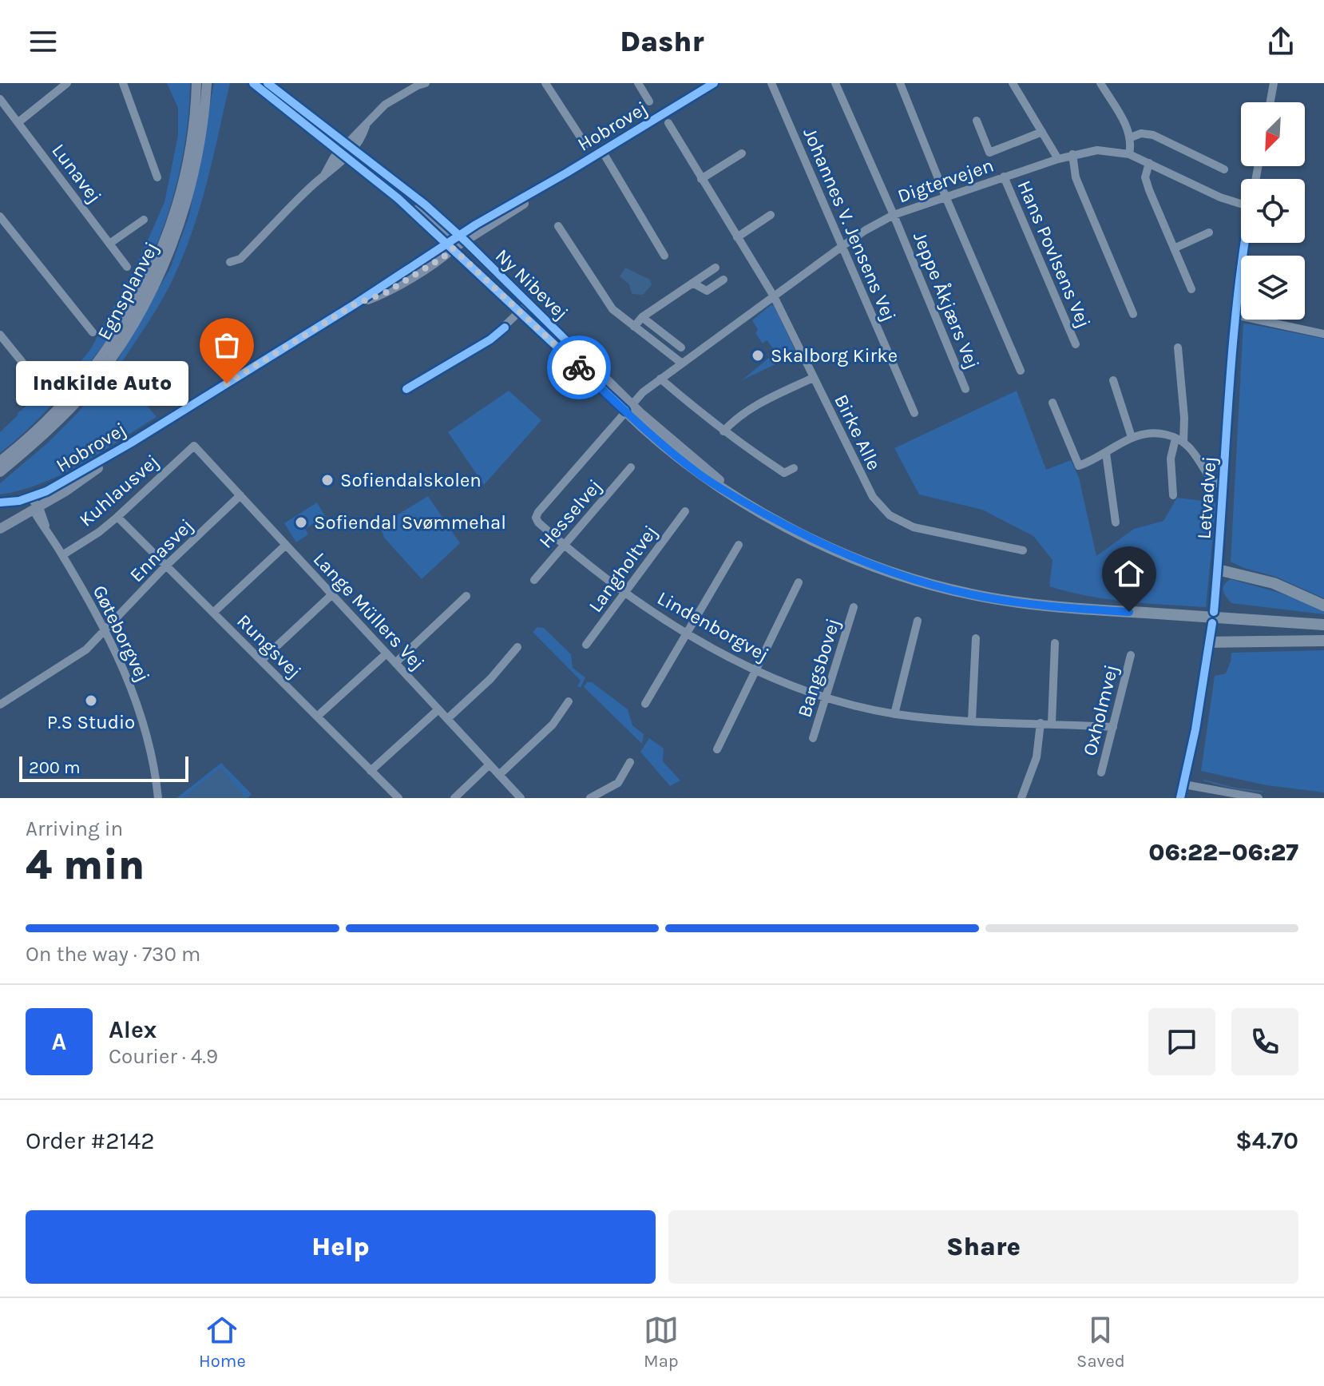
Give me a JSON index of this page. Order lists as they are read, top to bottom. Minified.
{"streets":{"highway":["Ny Nibevej"],"main road":["Hobrovej","Egnsplanvej"],"street":["Lunavej","Digtervejen","Johannes V. Jensens Vej","Hans Povlsens Vej","Jeppe Åkjærs Vej","Birke Alle","Kuhlausvej","Letvadvej","Hesselvej","Ennasvej","Langholtvej","Lange Müllers Vej","Lindenborgvej","Gøteborgvej","Rungsvej","Bangsbovej","Oxholmvej"]},"crossings":[["Hobrovej","Ny Nibevej"],["Hobrovej","Gøteborgvej"],["Digtervejen","Johannes V. Jensens Vej"],["Digtervejen","Hans Povlsens Vej"],["Digtervejen","Ny Nibevej"],["Digtervejen","Jeppe Åkjærs Vej"],["Digtervejen","Birke Alle"],["Digtervejen","Lindenborgvej"],["Ny Nibevej","Lindenborgvej"],["Kuhlausvej","Lange Müllers Vej"],["Kuhlausvej","Gøteborgvej"],["Kuhlausvej","Rungsvej"],["Hesselvej","Lindenborgvej"],["Ennasvej","Lange Müllers Vej"],["Ennasvej","Gøteborgvej"],["Ennasvej","Rungsvej"],["Langholtvej","Lindenborgvej"],["Lindenborgvej","Bangsbovej"],["Lindenborgvej","Oxholmvej"]],"places":["Skalborg Kirke","Indkilde Auto","Sofiendalskolen","Sofiendal Svømmehal","P.S Studio"],"scale_bar":"200 m","north":"bottom left","page":{"header":"Dashr","bubble":"Indkilde Auto","scale":"200 m","heading":["4 min","Arriving in","06:22–06:27"],"panel":["Alex","Courier · 4.9","Order #2142","$4.70"],"bar":"On the way · 730 m","round":"A","buttons":["Help","Share"],"tabs":["Home","Map","Saved"]}}
